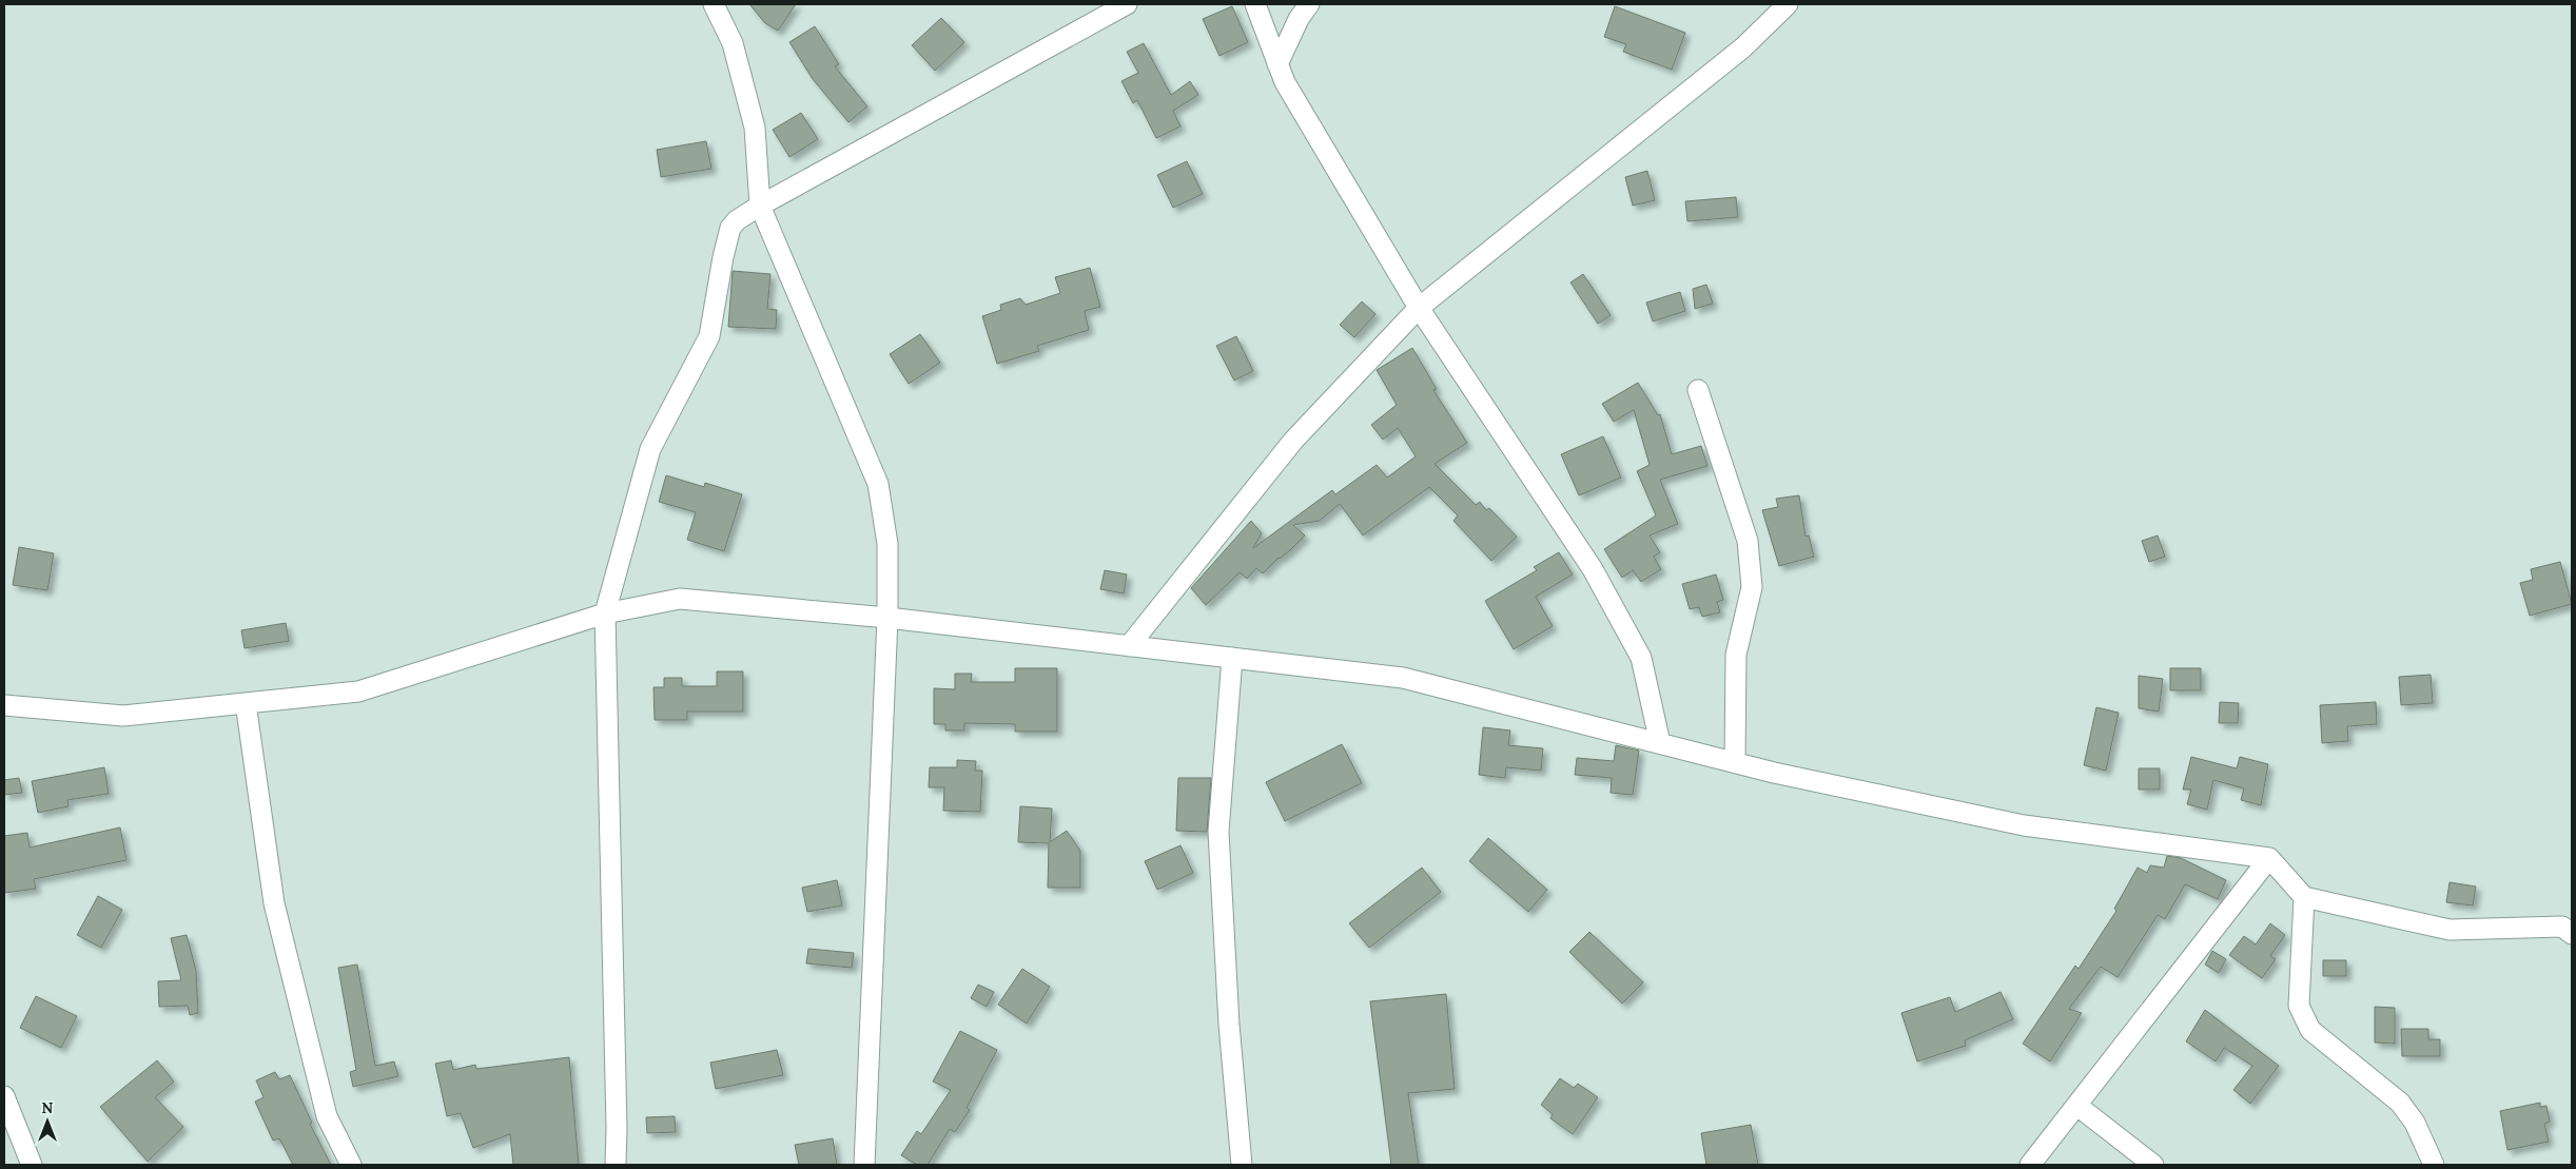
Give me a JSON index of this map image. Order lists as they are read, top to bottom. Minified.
{"north":"top"}
